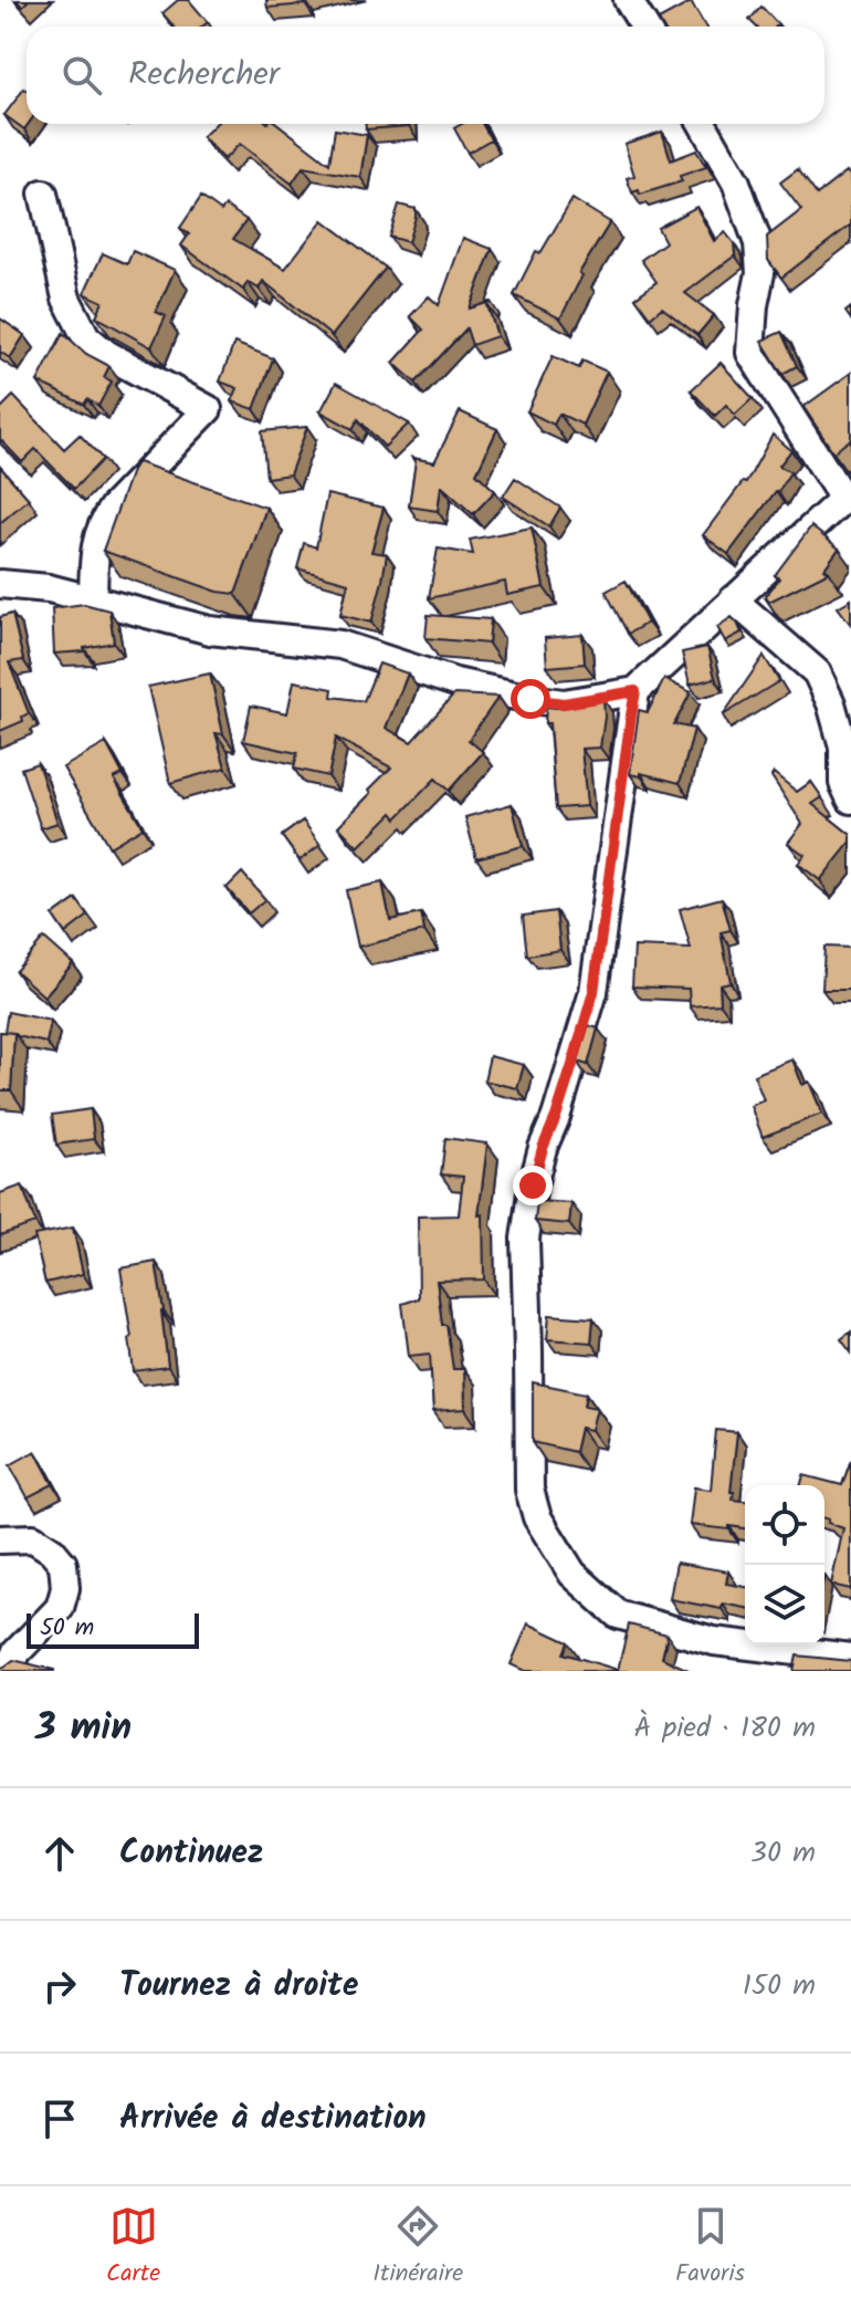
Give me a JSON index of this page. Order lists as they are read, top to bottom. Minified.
{"scale_bar":"50 m","page":{"search":"Rechercher","scale":"50 m","heading":["3 min","À pied · 180 m"],"list":[["Continuez","30 m"],["Tournez à droite","150 m"],"Arrivée à destination"],"nav":["Carte","Itinéraire","Favoris"]}}
